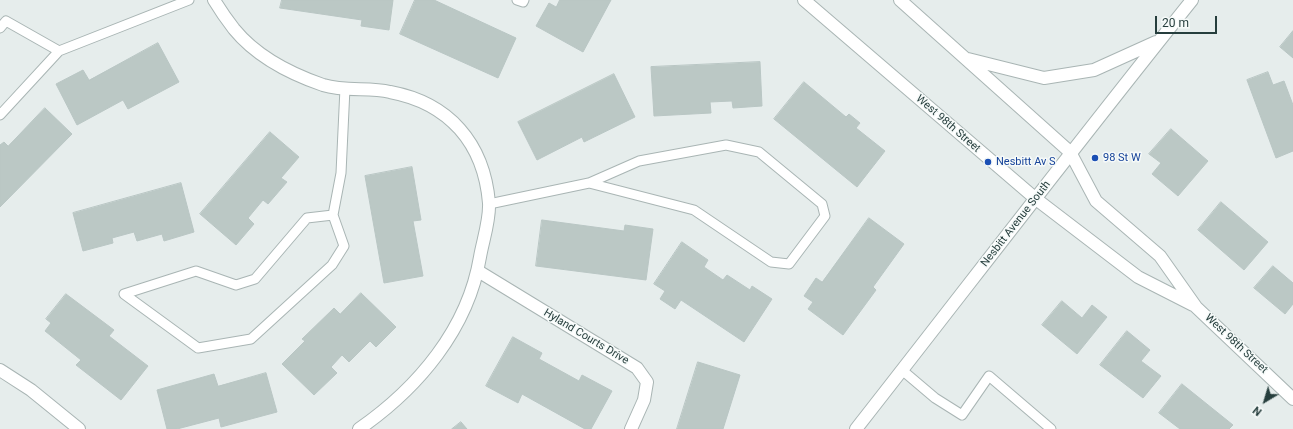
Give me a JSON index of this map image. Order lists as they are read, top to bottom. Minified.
{"streets":{"street":["West 98th Street","Nesbitt Avenue South","Hyland Courts Drive"]},"crossings":[["West 98th Street","Nesbitt Avenue South"]],"places":["98 St W","Nesbitt Av S"],"scale_bar":"20 m","north":"bottom left"}
